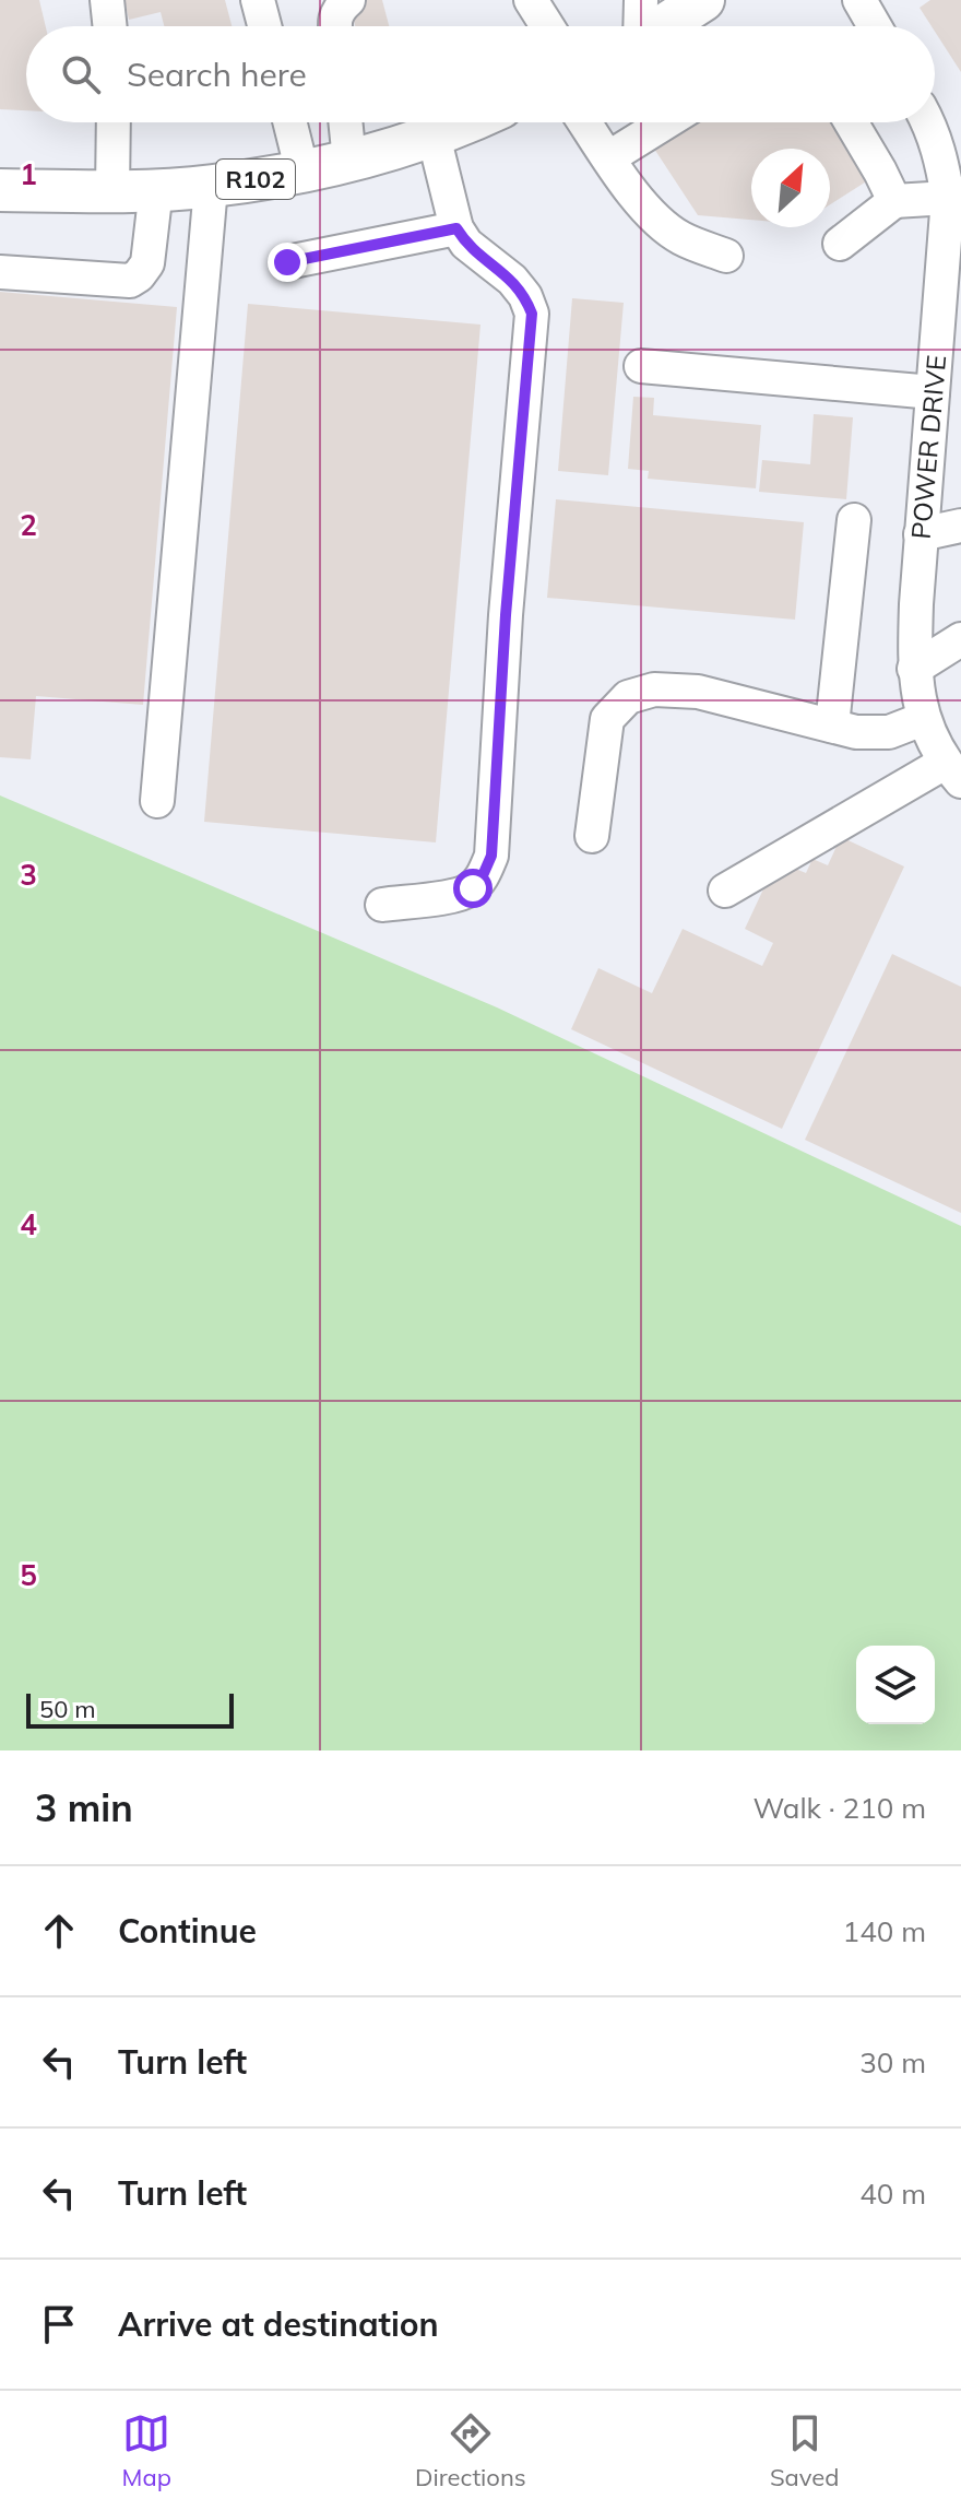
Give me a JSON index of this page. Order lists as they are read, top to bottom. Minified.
{"streets":{"main road":["R102"],"street":["POWER DRIVE"]},"scale_bar":"50 m","north":"top right","page":{"search":"Search here","scale":"50 m","heading":["3 min","Walk · 210 m"],"list":[["Continue","140 m"],["Turn left","30 m"],["Turn left","40 m"],"Arrive at destination"],"nav":["Map","Directions","Saved"]},"grid":{"rows":["1","2","3","4","5"]}}
